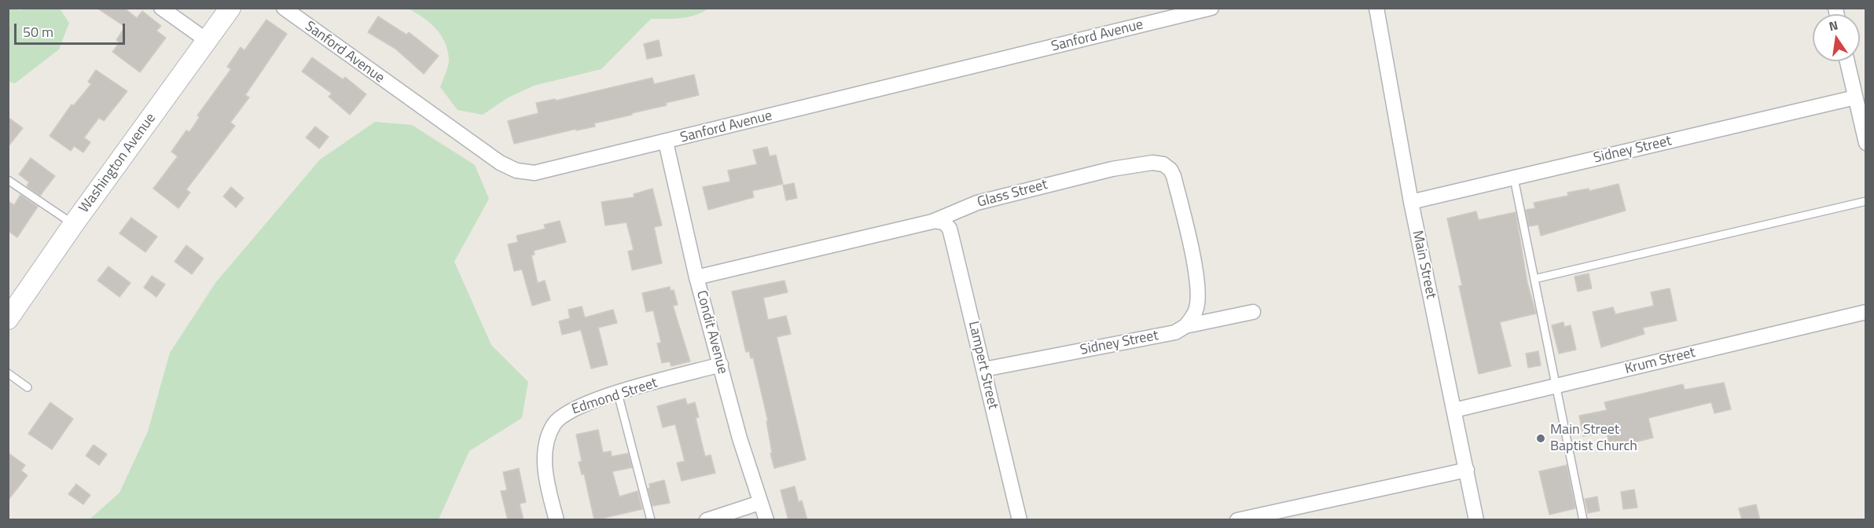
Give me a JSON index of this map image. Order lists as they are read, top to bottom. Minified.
{"streets":{"main road":["Washington Avenue"],"street":["Sanford Avenue","Sidney Street","Glass Street","Main Street","Condit Avenue","Krum Street","Lampert Street","Edmond Street"]},"crossings":[["Sanford Avenue","Condit Avenue"],["Sidney Street","Glass Street"],["Sidney Street","Main Street"],["Sidney Street","Lampert Street"],["Glass Street","Condit Avenue"],["Glass Street","Lampert Street"],["Main Street","Krum Street"],["Condit Avenue","Edmond Street"]],"places":["Main Street Baptist Church"],"scale_bar":"50 m","north":"top"}
